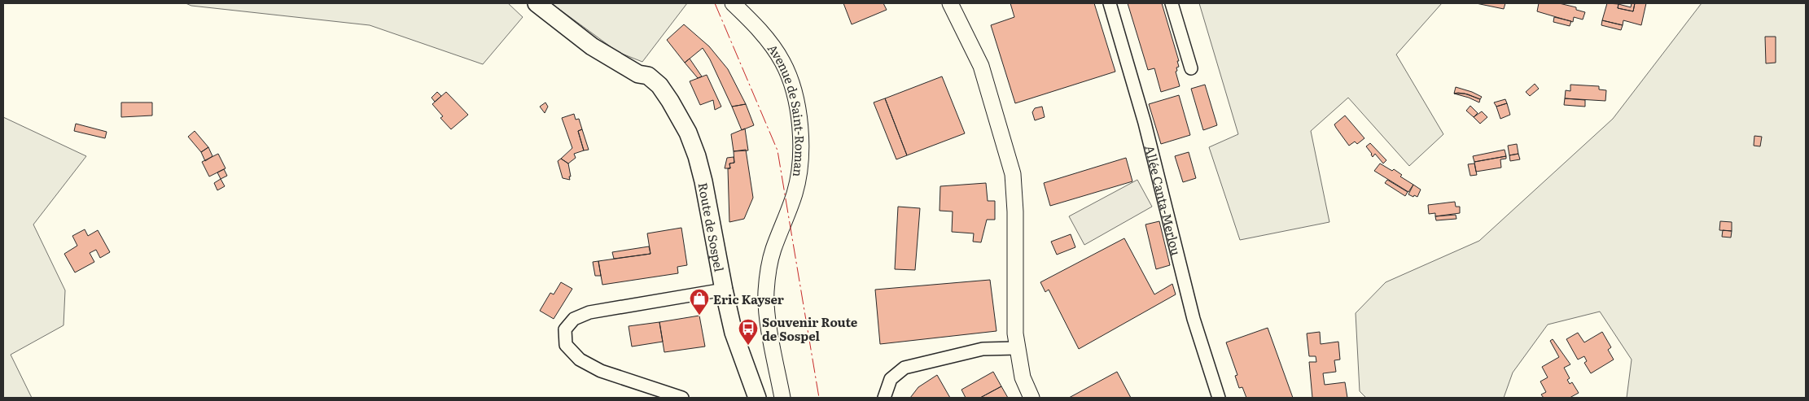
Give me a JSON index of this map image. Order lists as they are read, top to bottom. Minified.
{"streets":{"main road":["Route de Sospel"],"street":["Avenue de Saint-Roman","Allée Canta-Merlou"]},"places":{"shop":["Eric Kayser"],"bus stop":["Souvenir Route de Sospel"]}}
